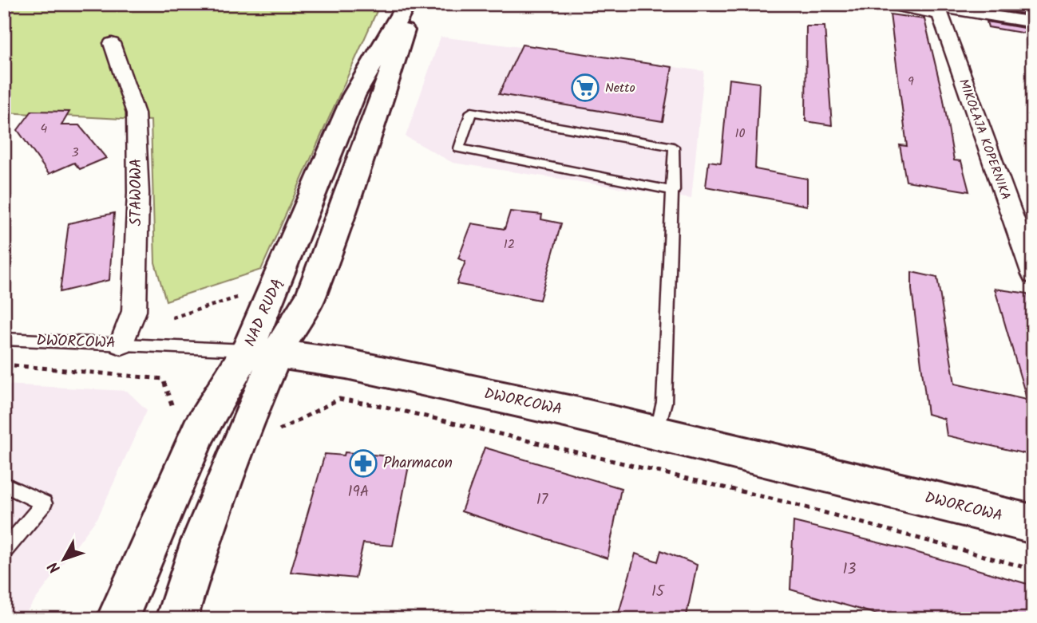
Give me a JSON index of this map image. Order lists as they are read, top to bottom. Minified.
{"streets":{"main road":["NAD RUDĄ","DWORCOWA"],"street":["MIKOŁAJA KOPERNIKA","STAWOWA"]},"crossings":[["STAWOWA","DWORCOWA"],["NAD RUDĄ","DWORCOWA"]],"places":{"supermarket":["Netto"],"pharmacy":["Pharmacon"]},"house_numbers":["9","4","10","3","12","19A","17","13","15"],"north":"bottom left"}
